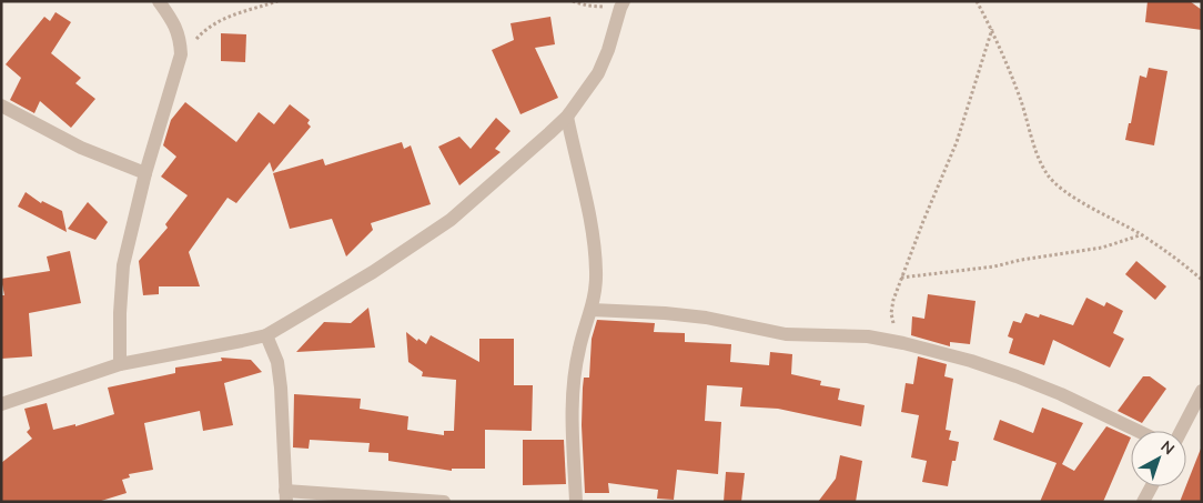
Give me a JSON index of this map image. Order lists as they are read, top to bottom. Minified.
{"north":"top right"}
